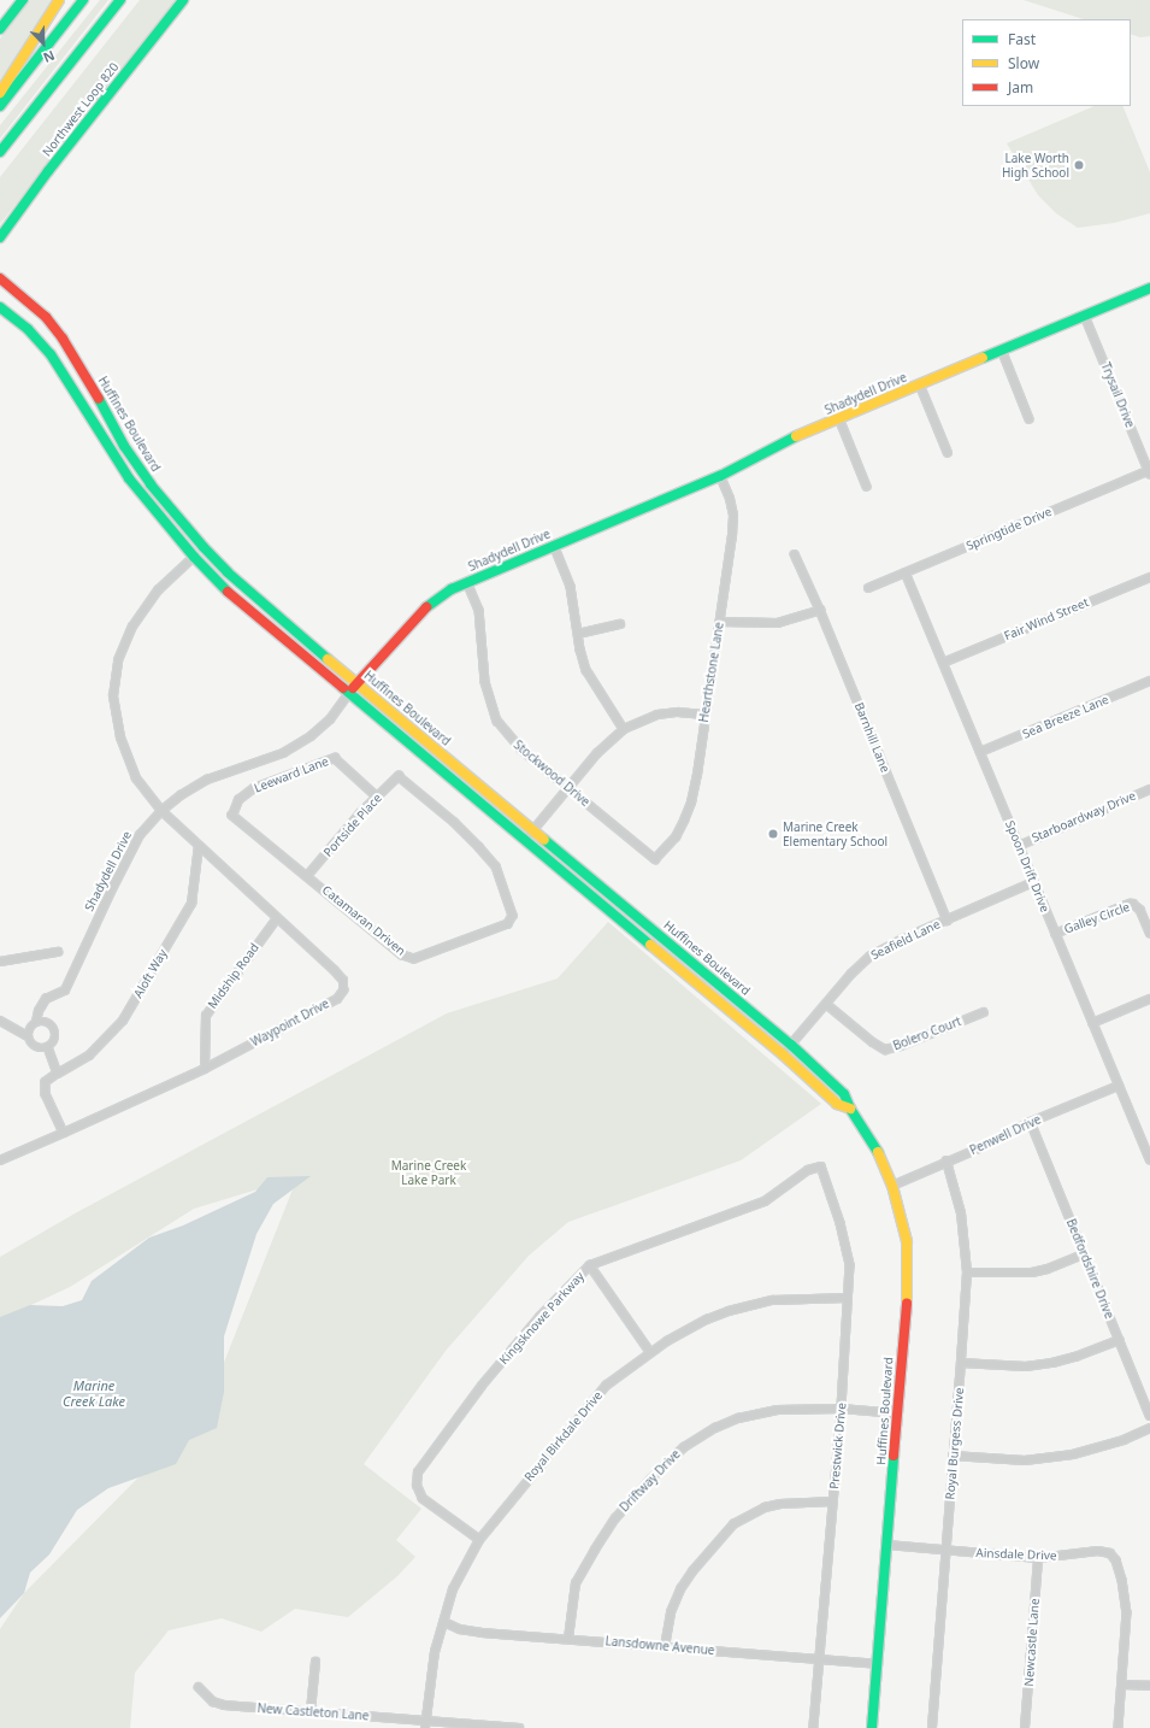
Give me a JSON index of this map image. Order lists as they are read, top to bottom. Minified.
{"streets":{"main road":["Northwest Loop 820","Shadydell Drive","Huffines Boulevard"],"street":["Trysail Drive","Springtide Drive","Fair Wind Street","Hearthstone Lane","Sea Breeze Lane","Barnhill Lane","Stockwood Drive","Leeward Lane","Starboardway Drive","Portside Place","Spoon Drift Drive","Galley Circle","Catamaran Driven","Seafield Lane","Aloft Way","Midship Road","Waypoint Drive","Bolero Court","Penwell Drive","Bedfordshire Drive","Kingsknowe Parkway","Royal Birkdale Drive","Royal Burgess Drive","Prestwick Drive","Driftway Drive","Ainsdale Drive","Newcastle Lane","Lansdowne Avenue","New Castleton Lane"]},"crossings":[["Shadydell Drive","Trysail Drive"],["Shadydell Drive","Huffines Boulevard"],["Shadydell Drive","Hearthstone Lane"],["Shadydell Drive","Stockwood Drive"],["Shadydell Drive","Waypoint Drive"],["Trysail Drive","Springtide Drive"],["Huffines Boulevard","Seafield Lane"],["Huffines Boulevard","Waypoint Drive"],["Huffines Boulevard","Penwell Drive"],["Huffines Boulevard","Driftway Drive"],["Huffines Boulevard","Ainsdale Drive"],["Huffines Boulevard","Lansdowne Avenue"],["Springtide Drive","Spoon Drift Drive"],["Fair Wind Street","Spoon Drift Drive"],["Hearthstone Lane","Stockwood Drive"],["Sea Breeze Lane","Spoon Drift Drive"],["Barnhill Lane","Seafield Lane"],["Leeward Lane","Portside Place"],["Leeward Lane","Catamaran Driven"],["Starboardway Drive","Spoon Drift Drive"],["Portside Place","Catamaran Driven"],["Spoon Drift Drive","Galley Circle"],["Spoon Drift Drive","Seafield Lane"],["Spoon Drift Drive","Penwell Drive"],["Seafield Lane","Bolero Court"],["Aloft Way","Waypoint Drive"],["Midship Road","Waypoint Drive"],["Penwell Drive","Bedfordshire Drive"],["Penwell Drive","Royal Burgess Drive"],["Kingsknowe Parkway","Royal Birkdale Drive"],["Kingsknowe Parkway","Prestwick Drive"],["Royal Birkdale Drive","Prestwick Drive"],["Royal Birkdale Drive","Lansdowne Avenue"],["Royal Birkdale Drive","New Castleton Lane"],["Royal Burgess Drive","Ainsdale Drive"],["Prestwick Drive","Driftway Drive"],["Prestwick Drive","Lansdowne Avenue"],["Driftway Drive","Lansdowne Avenue"],["Ainsdale Drive","Newcastle Lane"]],"water":["Marine Creek Lake"],"parks":["Marine Creek Lake Park"],"places":["Lake Worth High School","Marine Creek Elementary School"],"legend":["Fast","Slow","Jam"],"north":"bottom right"}
